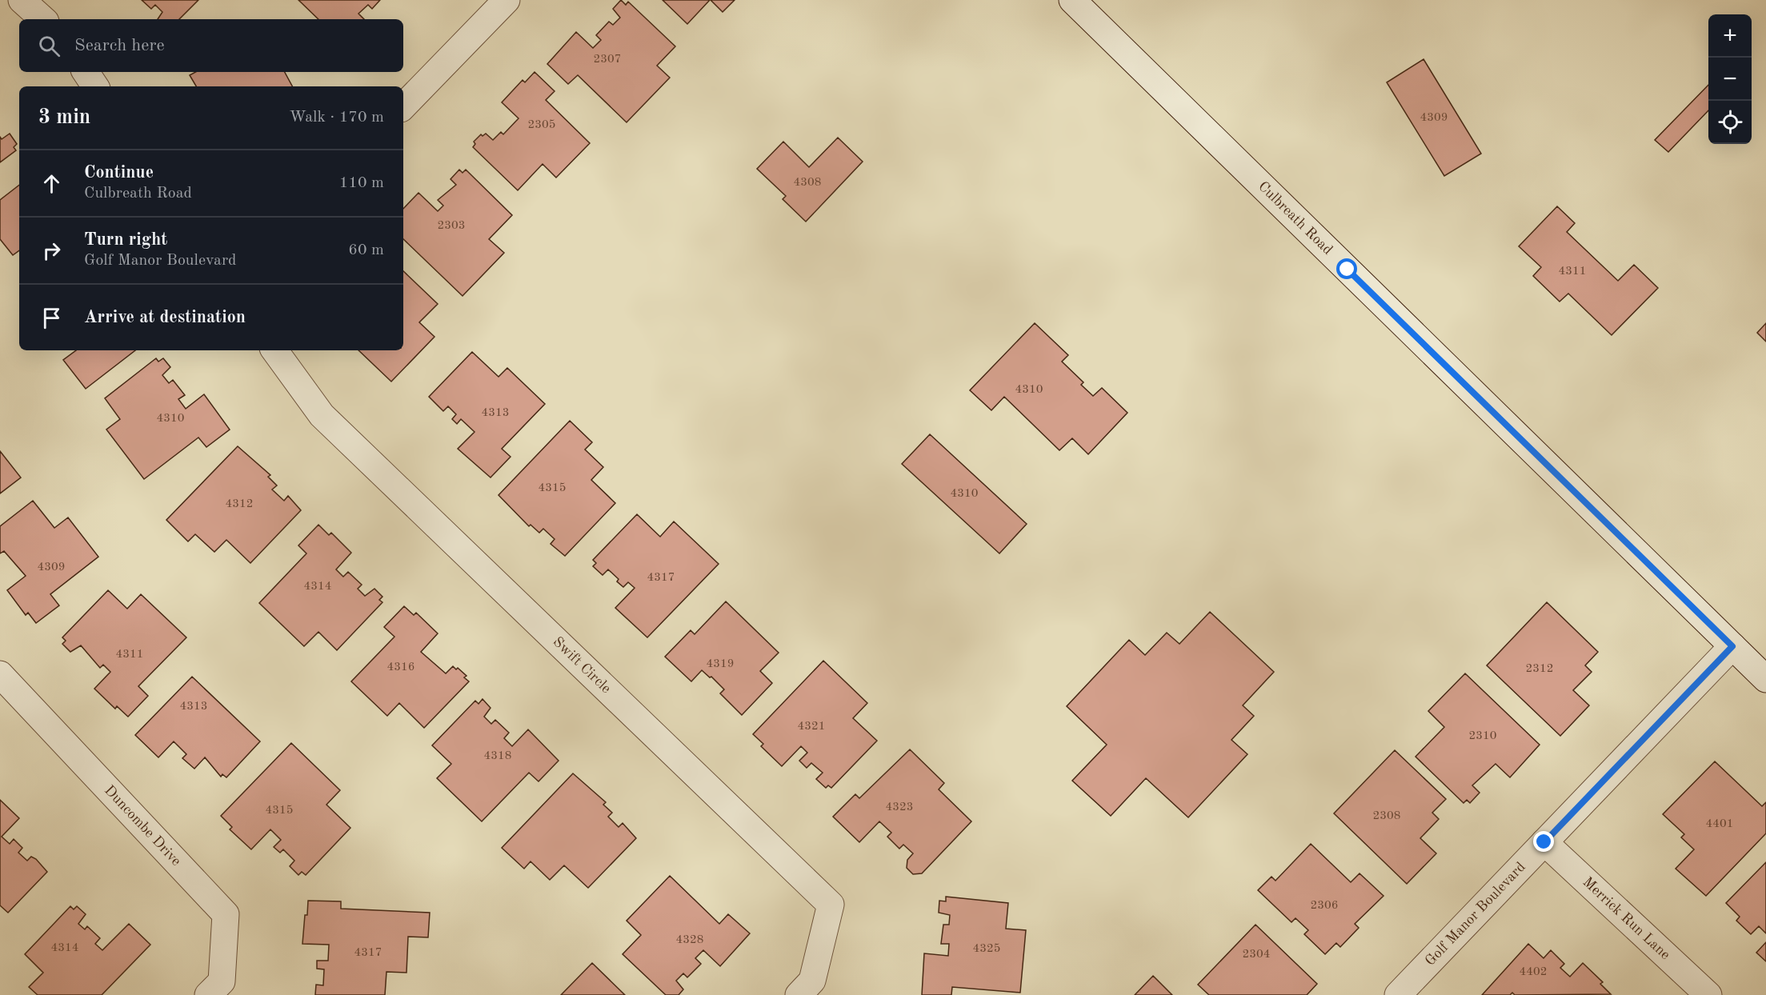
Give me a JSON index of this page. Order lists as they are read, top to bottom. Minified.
{"streets":{"street":["Culbreath Road","Swift Circle","Duncombe Drive","Golf Manor Boulevard","Merrick Run Lane"]},"crossings":[["Culbreath Road","Golf Manor Boulevard"],["Golf Manor Boulevard","Merrick Run Lane"]],"house_numbers":["2307","4309","2305","4308","2303","4311","4310","4313","4310","4315","4310","4312","4309","4317","4314","4311","4319","4316","2312","4313","4321","2310","4318","4323","4315","2308","4401","2306","4328","4314","4325","4317","2304","4402"],"page":{"map_buttons":["+","−"],"search":"Search here","heading":["3 min","Walk · 170 m"],"list":[["Continue","Culbreath Road","110 m"],["Turn right","Golf Manor Boulevard","60 m"],"Arrive at destination"]}}
